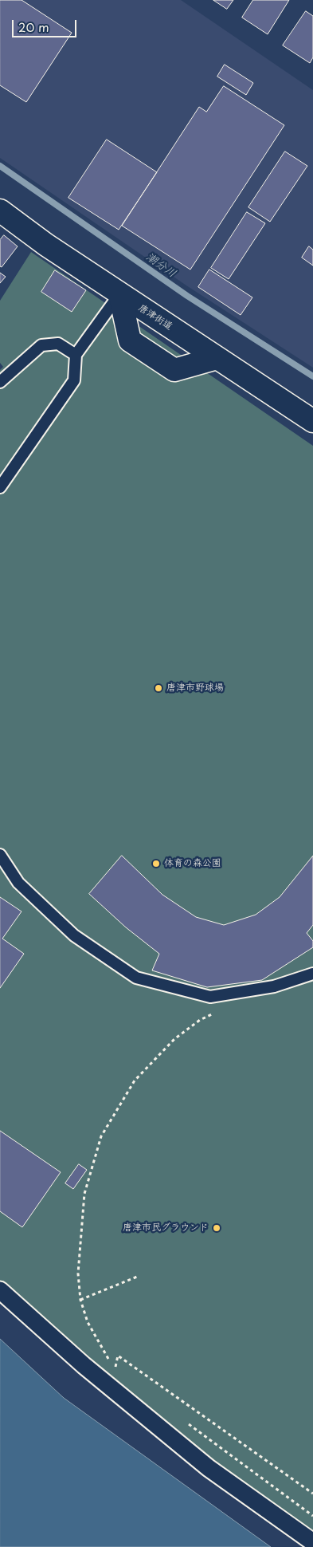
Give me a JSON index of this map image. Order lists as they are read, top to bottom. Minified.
{"streets":{"street":["唐津街道"]},"water":["潮分川"],"places":["唐津市野球場","体育の森公園","唐津市民グラウンド"],"scale_bar":"20 m"}
